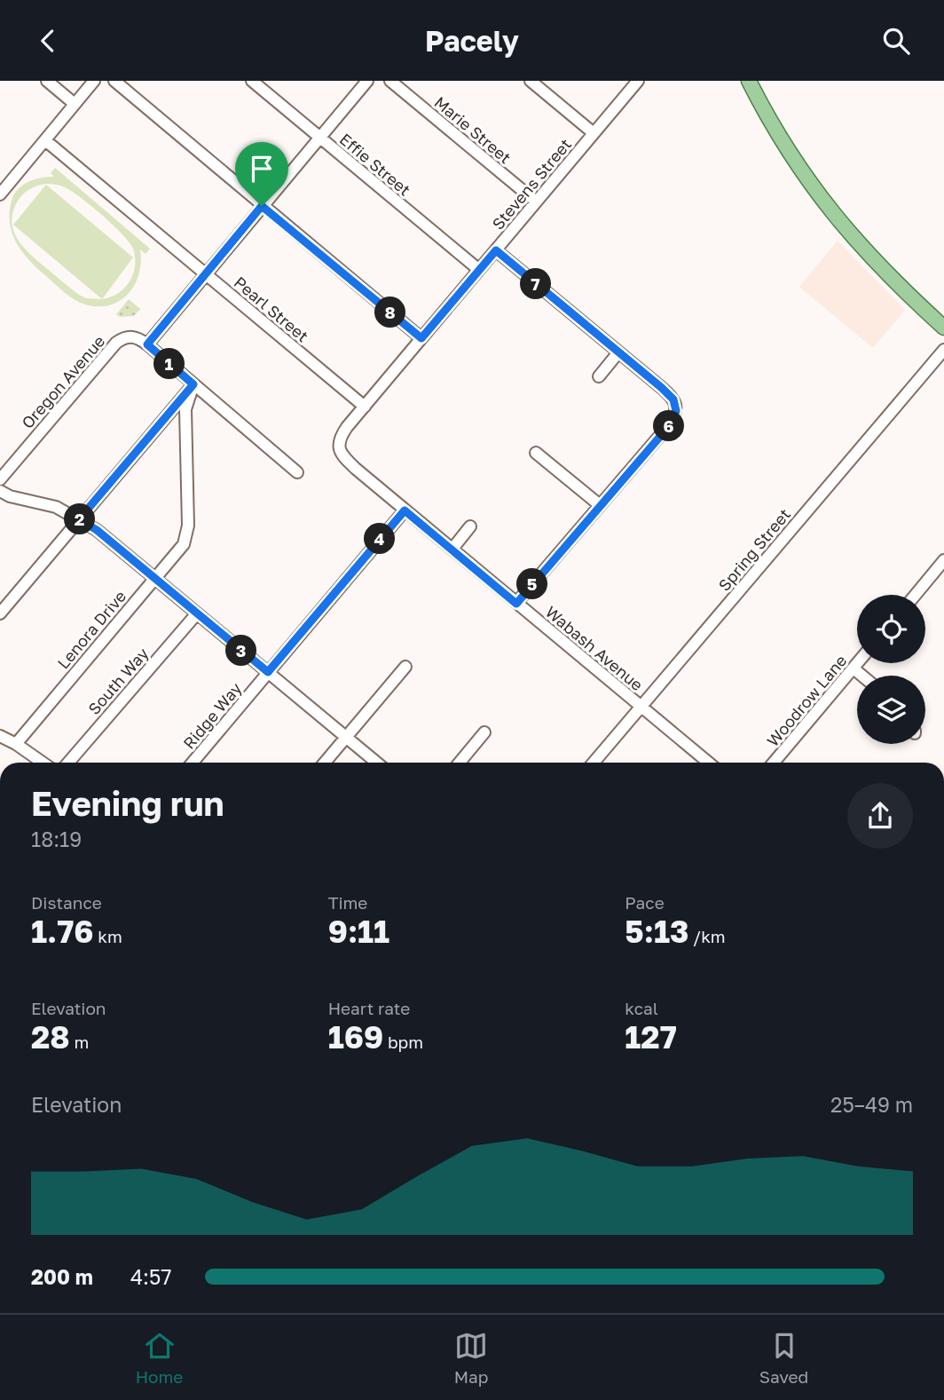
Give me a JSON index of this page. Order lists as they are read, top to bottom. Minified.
{"streets":{"street":["Marie Street","Effie Street","Stevens Street","Pearl Street","Oregon Avenue","Spring Street","Lenora Drive","Wabash Avenue","South Way","Woodrow Lane","Ridge Way"]},"crossings":[["Marie Street","Stevens Street"],["Effie Street","Stevens Street"],["Stevens Street","Pearl Street"],["Stevens Street","Wabash Avenue"],["Spring Street","Wabash Avenue"],["Wabash Avenue","Ridge Way"]],"page":{"header":"Pacely","pins":["7","8","1","6","2","4","5","3"],"heading":["Evening run","18:19"],"stats":[["Distance","1.76 km"],["Time","9:11"],["Pace","5:13 /km"],["Elevation","28 m"],["Heart rate","169 bpm"],["kcal","127"]],"chart":["Elevation","25–49 m"],"list":[{"name":"200 m","note":"4:57"}],"tabs":["Home","Map","Saved"]}}
